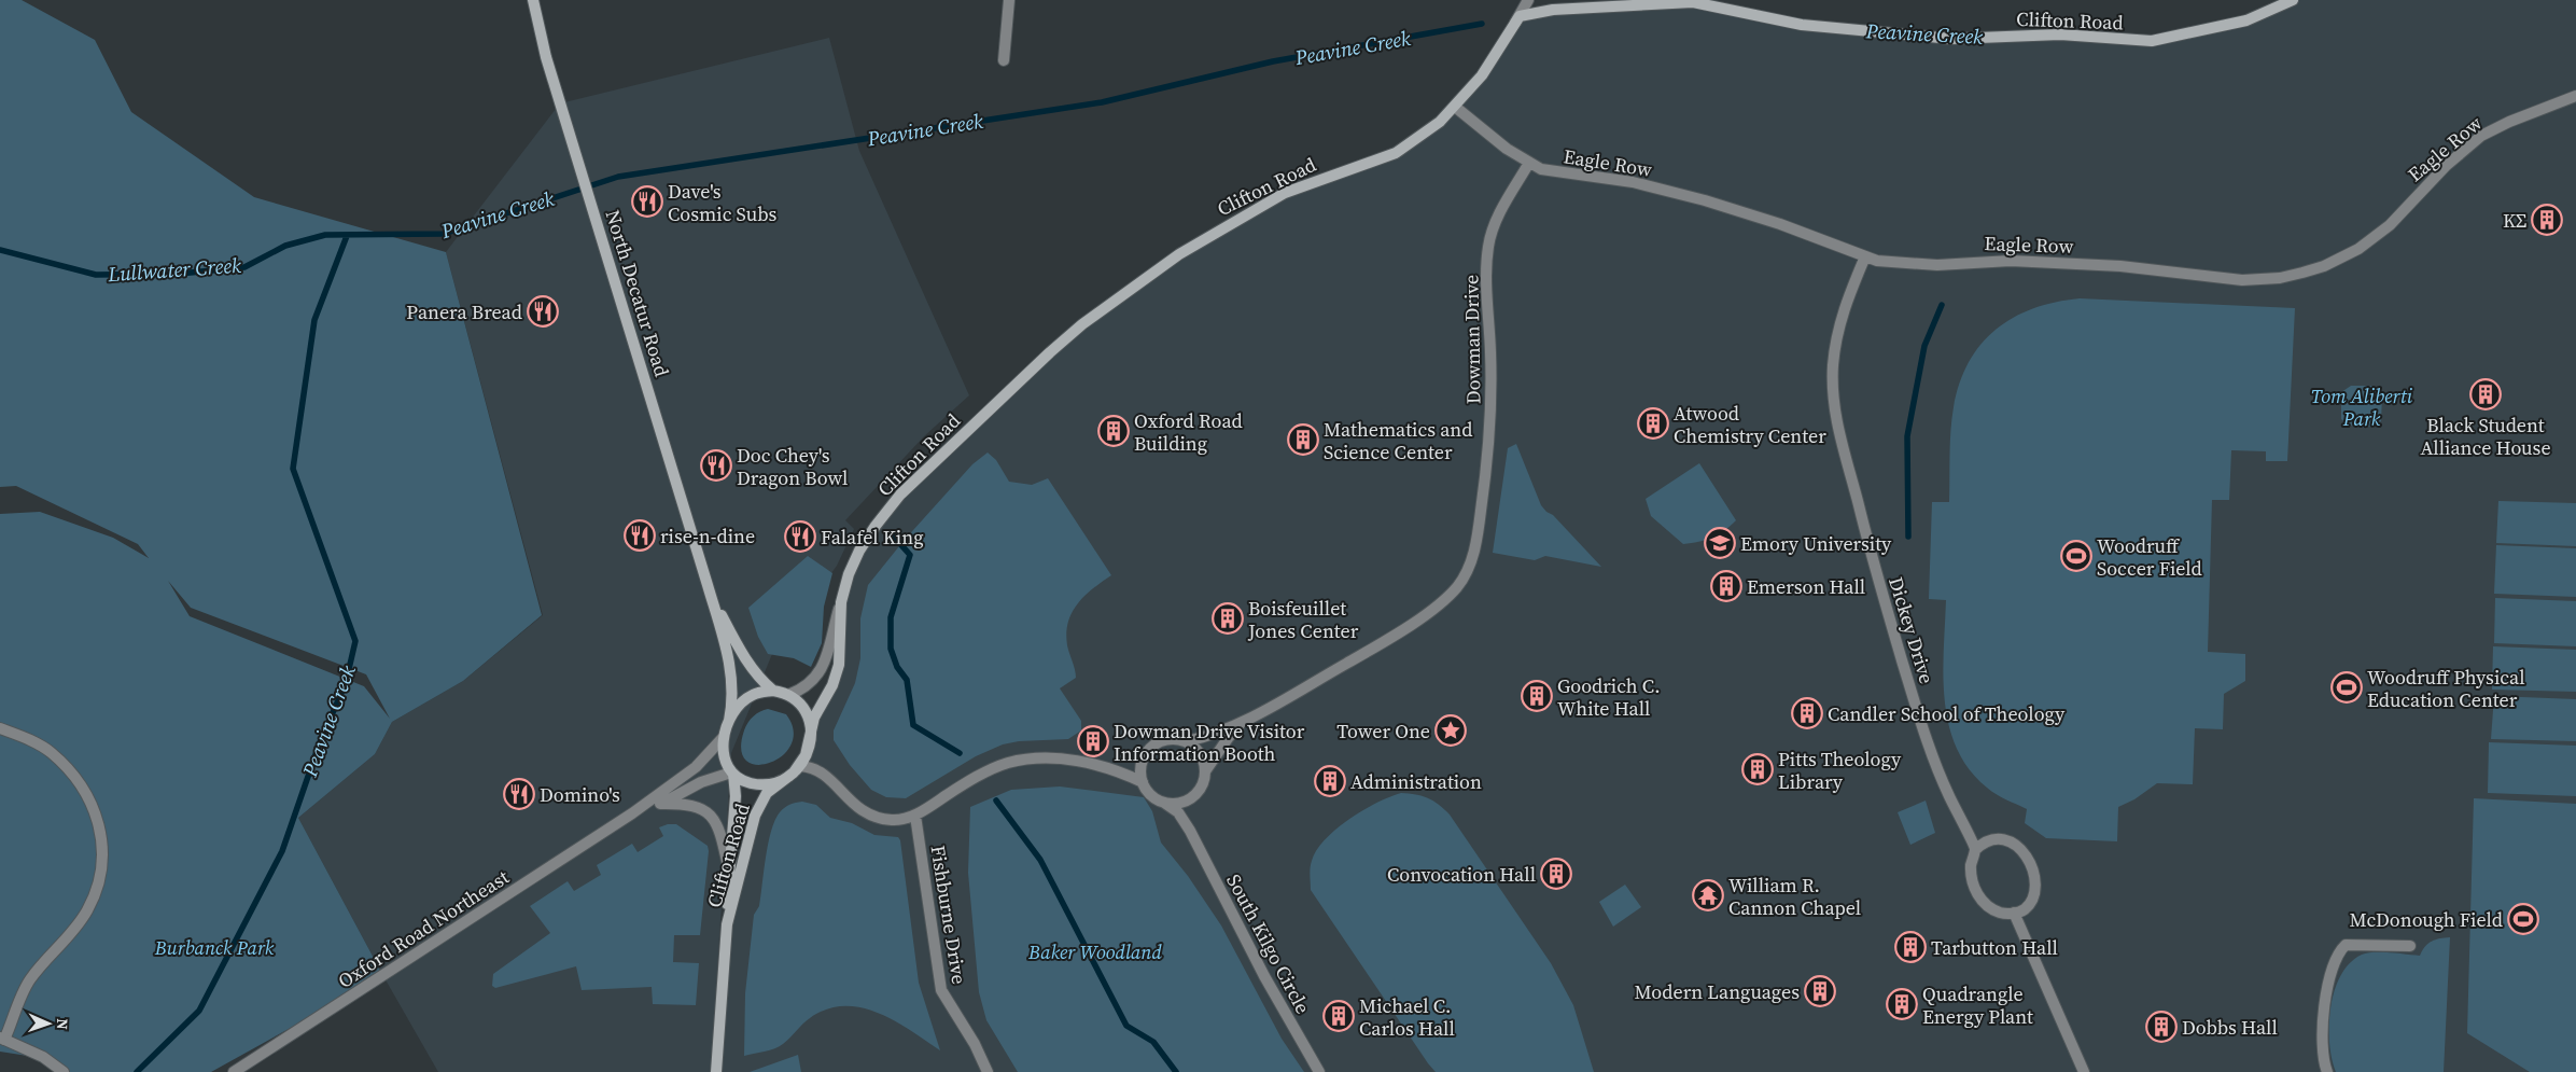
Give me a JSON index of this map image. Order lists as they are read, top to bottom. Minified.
{"streets":{"main road":["Clifton Road","North Decatur Road"],"street":["Eagle Row","Dowman Drive","Dickey Drive","Fishburne Drive","Oxford Road Northeast","South Kilgo Circle"]},"crossings":[["Clifton Road","North Decatur Road"],["Clifton Road","Oxford Road Northeast"],["Eagle Row","Dowman Drive"],["Eagle Row","Dickey Drive"],["North Decatur Road","Oxford Road Northeast"],["Dowman Drive","South Kilgo Circle"]],"water":["Peavine Creek","Lullwater Creek"],"parks":["Tom Aliberti Park","Burbanck Park","Baker Woodland"],"places":{"restaurant":["Dave's Cosmic Subs","Panera Bread","Doc Chey's Dragon Bowl","rise-n-dine","Falafel King","Domino's"],"building":["ΚΣ","Black Student Alliance House","Atwood Chemistry Center","Oxford Road Building","Mathematics and Science Center","Emerson Hall","Boisfeuillet Jones Center","Goodrich C. White Hall","Candler School of Theology","Dowman Drive Visitor Information Booth","Pitts Theology Library","Administration","Convocation Hall","Tarbutton Hall","Modern Languages","Quadrangle Energy Plant","Michael C. Carlos Hall","Dobbs Hall"],"school or university":["Emory University"],"sports":["Woodruff Soccer Field","Woodruff Physical Education Center","McDonough Field"],"place":["Tower One"],"temple":["William R. Cannon Chapel"]},"north":"right"}
